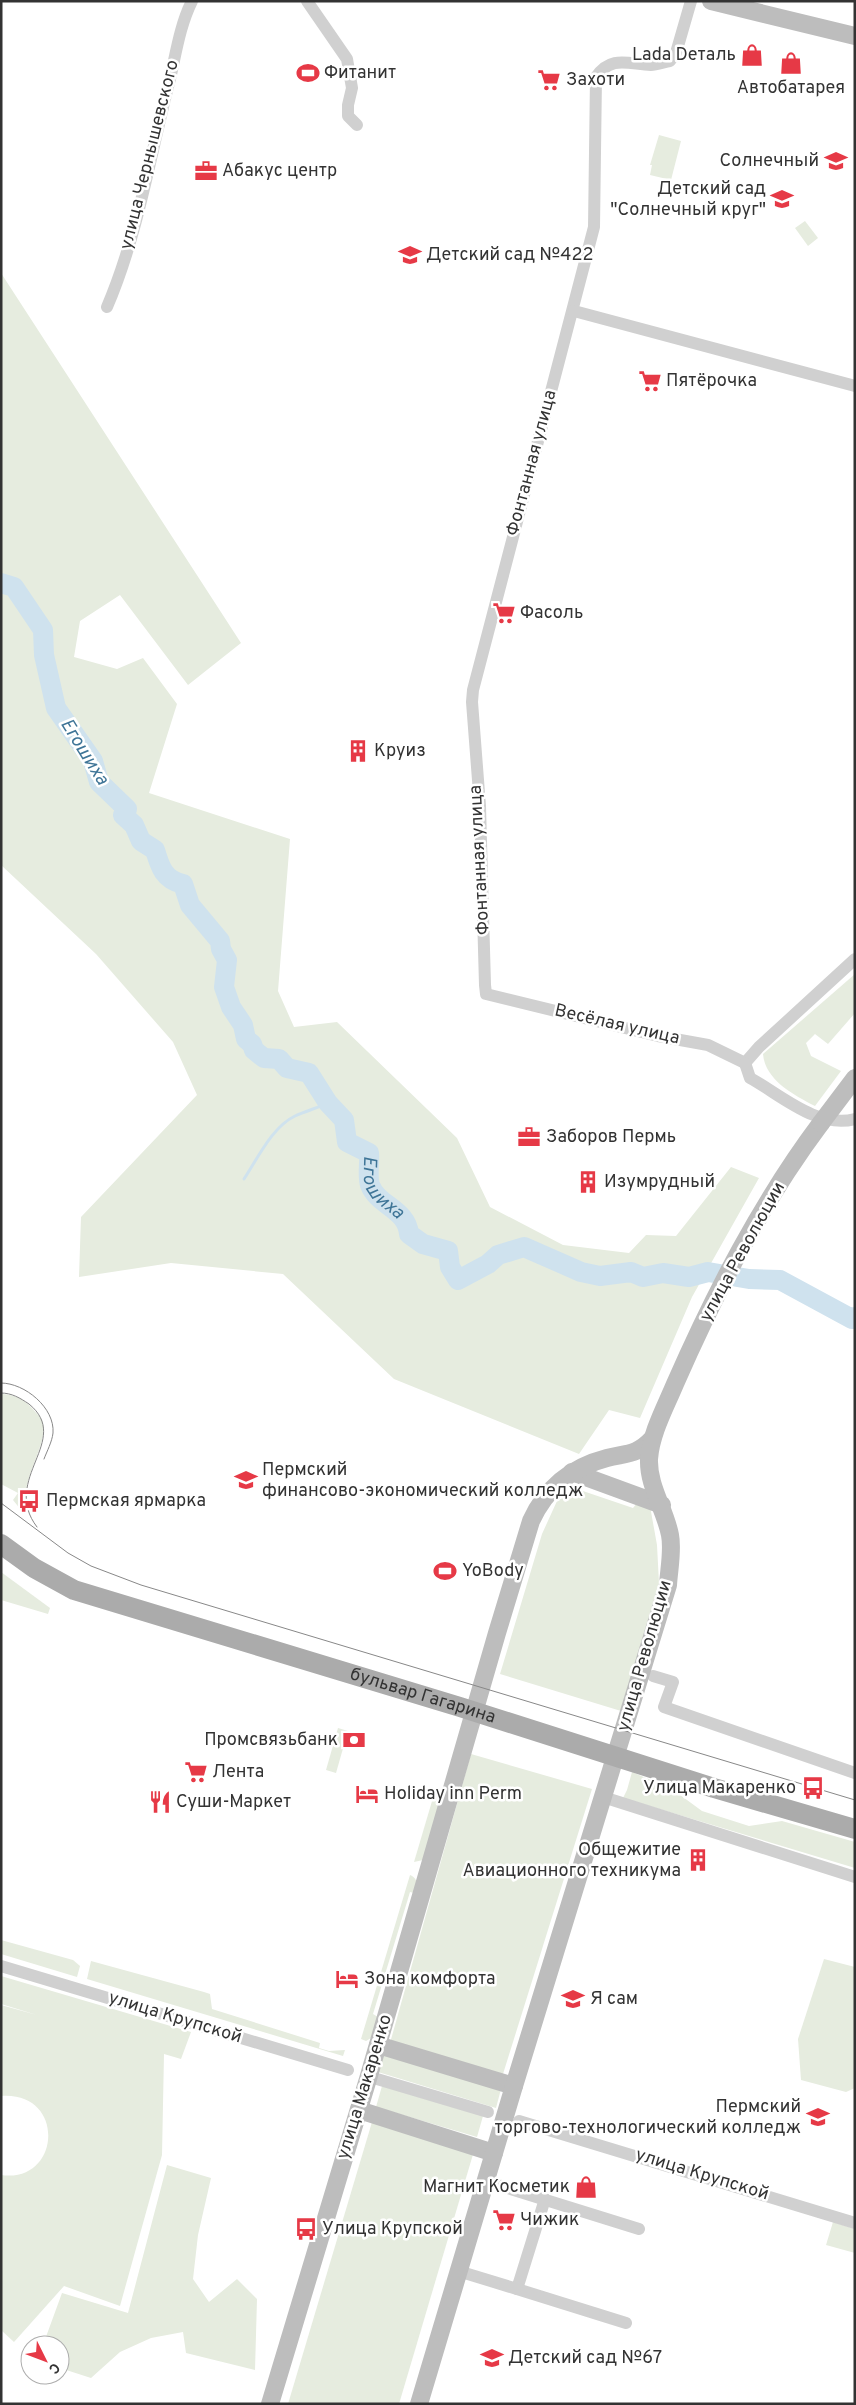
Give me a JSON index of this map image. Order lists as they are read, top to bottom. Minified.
{"streets":{"main road":["улица Революции","бульвар Гагарина","улица Макаренко"],"street":["улица Чернышевского","Фонтанная улица","Весёлая улица","улица Крупской"]},"crossings":[["Фонтанная улица","Весёлая улица"],["улица Революции","бульвар Гагарина"],["бульвар Гагарина","улица Макаренко"]],"water":["Егошиха"],"places":{"shop":["Lada Dеталь","Автобатарея","Магнит Косметик"],"sports":["Фитанит","YoBody"],"supermarket":["Захоти","Пятёрочка","Фасоль","Лента","Чижик"],"school or university":["Солнечный","Детский сад \"Солнечный круг\"","Детский сад №422","Пермский финансово-экономический колледж","Я сам","Пермский торгово-технологический колледж","Детский сад №67"],"office":["Абакус центр","Заборов Пермь"],"building":["Круиз","Изумрудный","Общежитие Авиационного техникума"],"bus stop":["Пермская ярмарка","Улица Макаренко","Улица Крупской"],"bank":["Промсвязьбанк"],"hotel":["Holiday inn Perm","Зона комфорта"],"restaurant":["Суши-Маркет"]},"north":"bottom right"}
